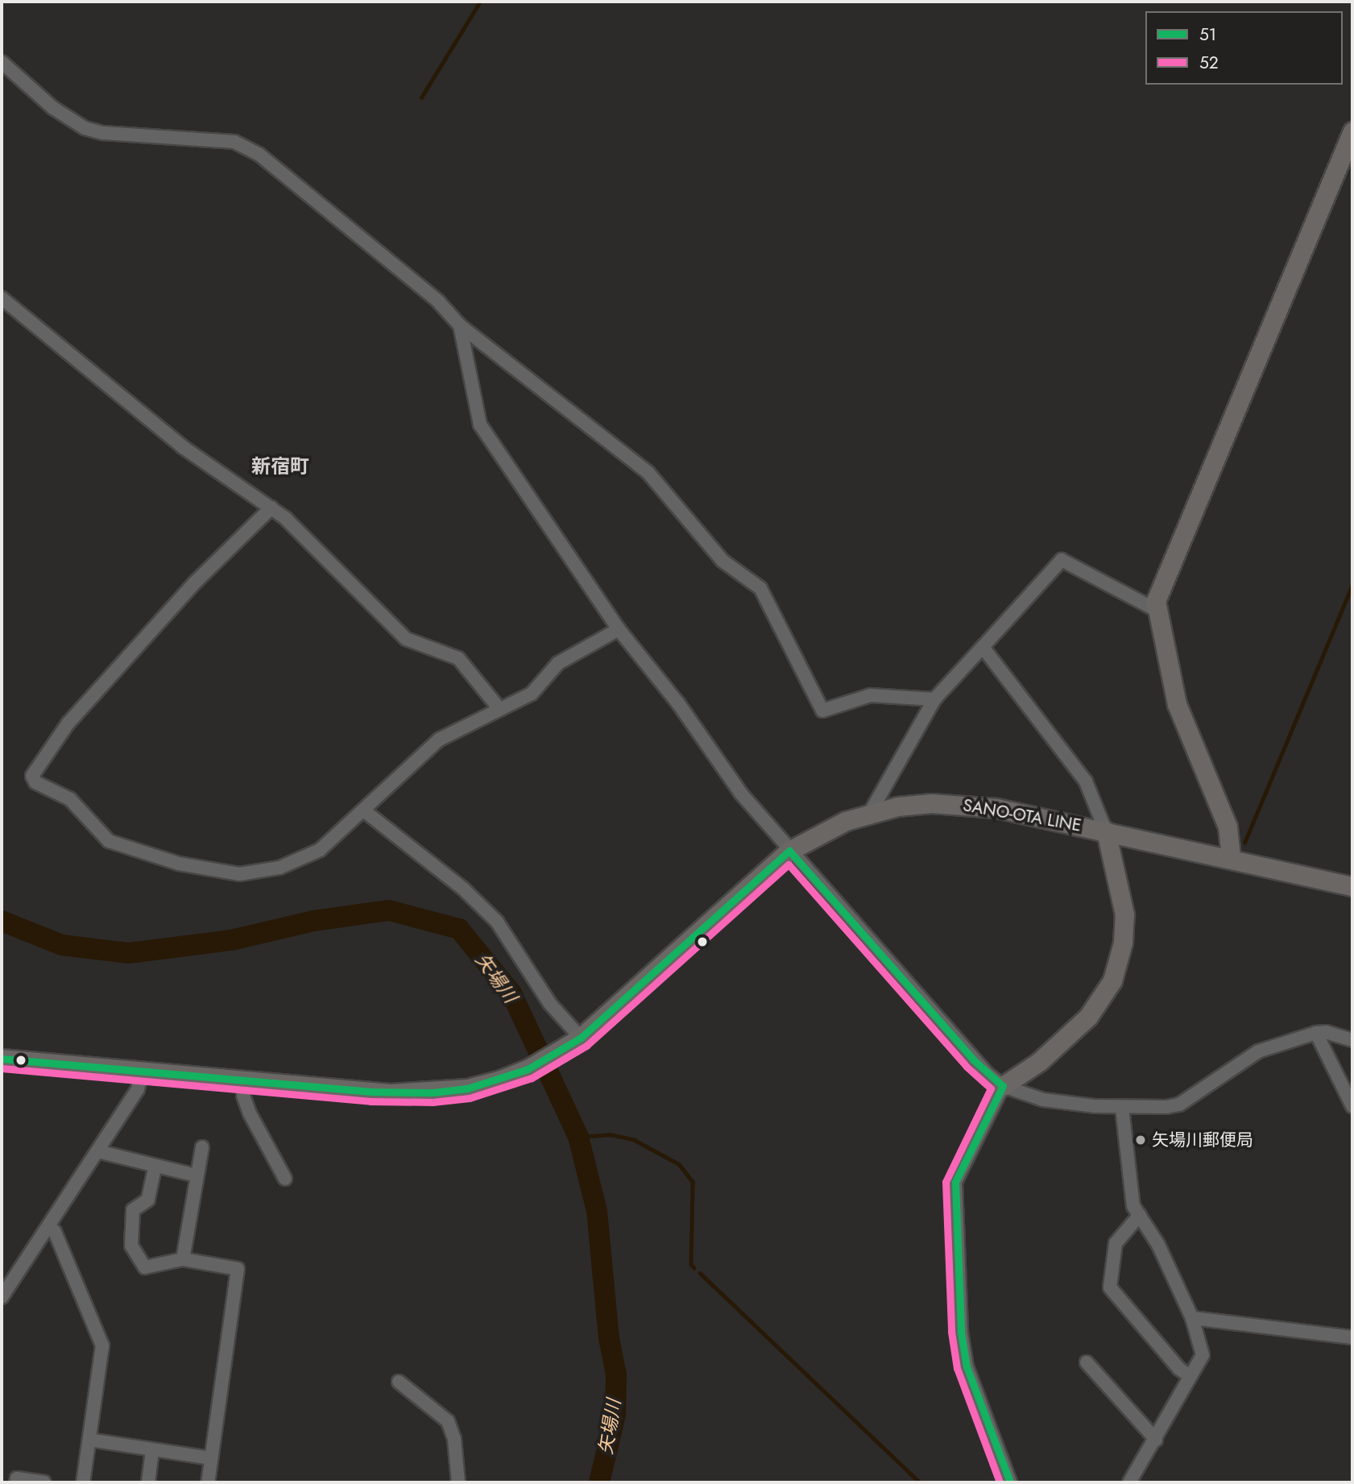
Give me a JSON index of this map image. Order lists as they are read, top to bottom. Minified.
{"streets":{"main road":["SANO-OTA LINE"]},"districts":["新宿町"],"water":["矢場川"],"places":["矢場川郵便局"],"lines":["transit line 51","transit line 52"],"legend":["51","52"]}
